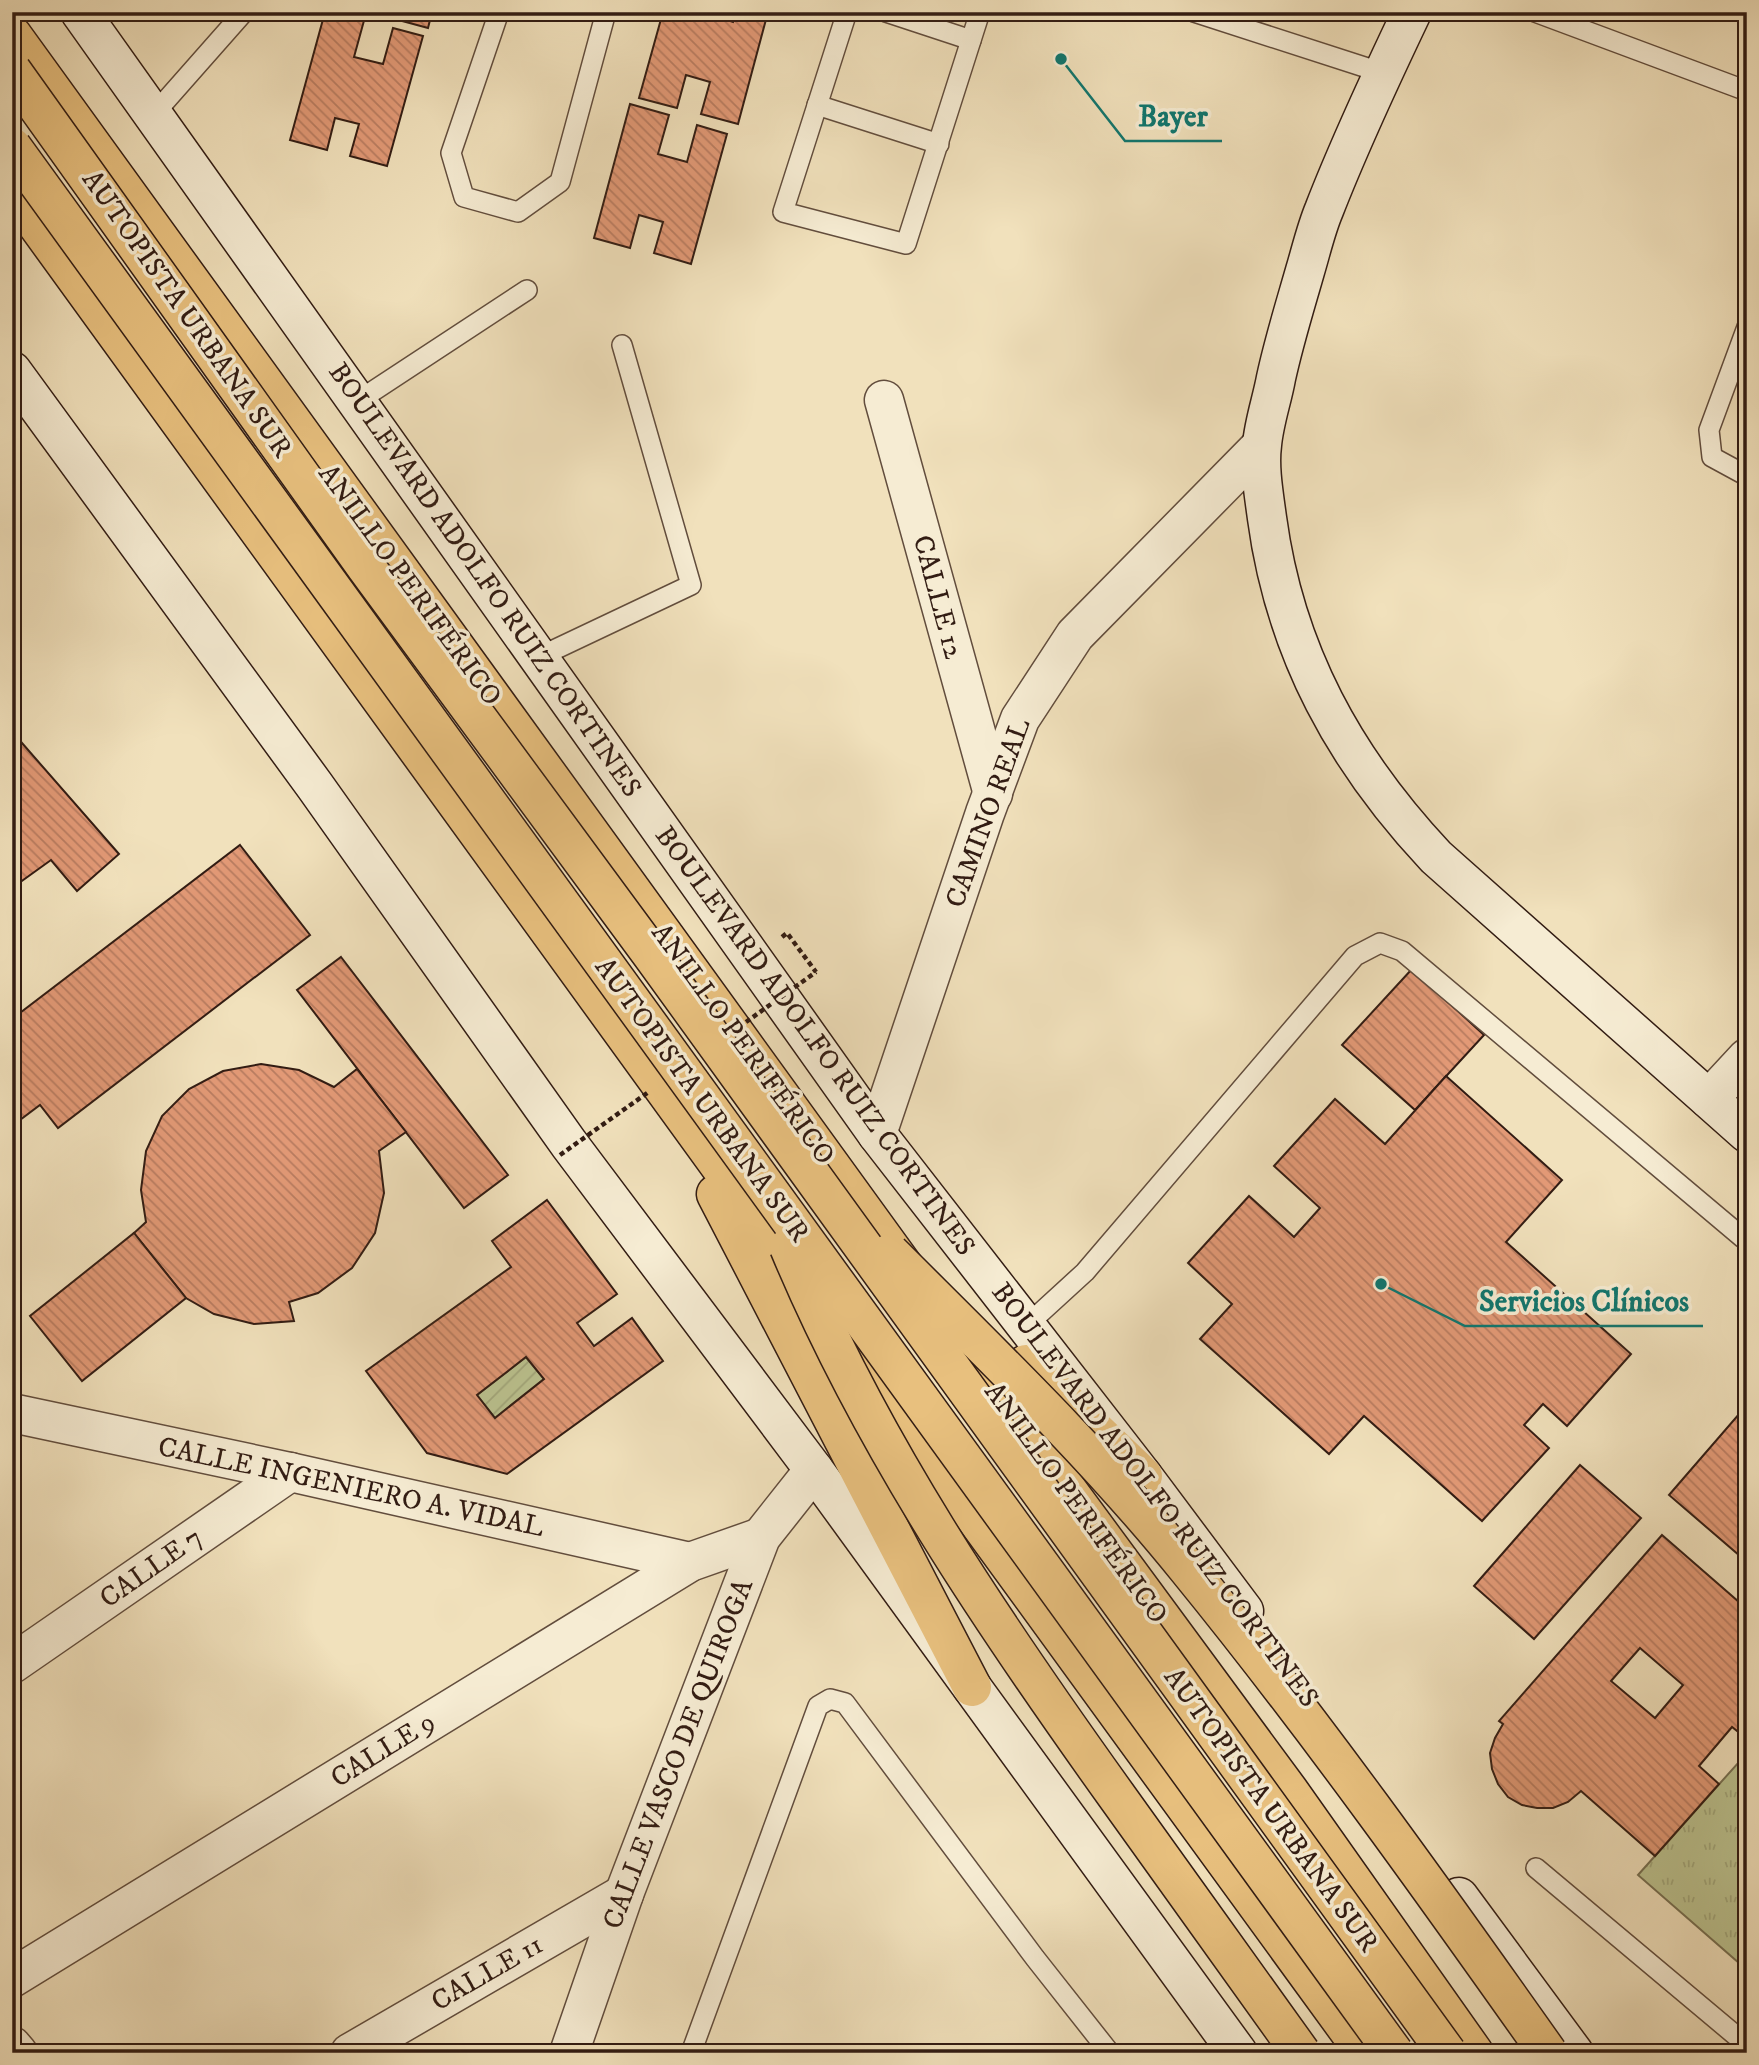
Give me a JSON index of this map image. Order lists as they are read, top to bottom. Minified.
{"streets":{"highway":["AUTOPISTA URBANA SUR","ANILLO PERIFÉRICO"],"main road":["BOULEVARD ADOLFO RUIZ CORTINES","CALLE 12","CAMINO REAL","CALLE INGENIERO A. VIDAL","CALLE 7","CALLE 9","CALLE VASCO DE QUIROGA","CALLE 11"]},"crossings":[["AUTOPISTA URBANA SUR","ANILLO PERIFÉRICO"],["BOULEVARD ADOLFO RUIZ CORTINES","CAMINO REAL"],["CALLE 12","CAMINO REAL"],["CALLE INGENIERO A. VIDAL","CALLE 7"],["CALLE INGENIERO A. VIDAL","CALLE 9"],["CALLE 9","CALLE VASCO DE QUIROGA"],["CALLE VASCO DE QUIROGA","CALLE 11"]],"places":["Bayer","Servicios Clínicos"]}
